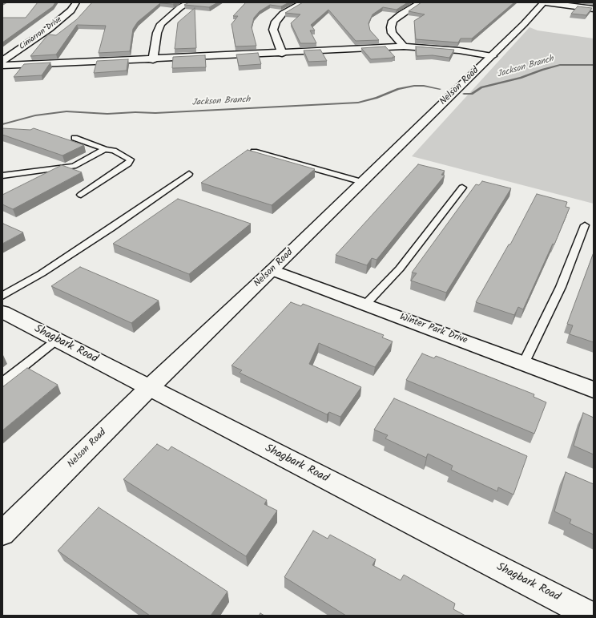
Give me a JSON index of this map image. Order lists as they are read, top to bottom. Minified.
{"streets":{"street":["Cimarron Drive","Nelson Road","Winter Park Drive","Shagbark Road"]},"crossings":[["Nelson Road","Winter Park Drive"],["Nelson Road","Shagbark Road"]],"water":["Jackson Branch"]}
